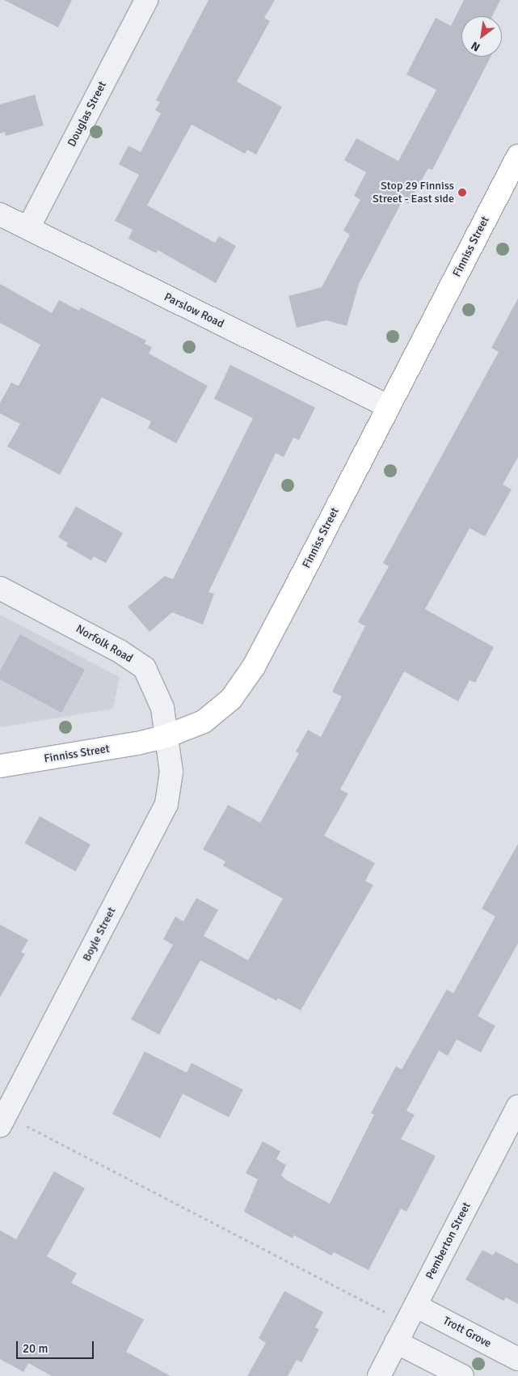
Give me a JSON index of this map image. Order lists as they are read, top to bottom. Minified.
{"streets":{"street":["Douglas Street","Finniss Street","Parslow Road","Norfolk Road","Boyle Street","Pemberton Street","Trott Grove"]},"crossings":[["Douglas Street","Parslow Road"],["Finniss Street","Parslow Road"],["Finniss Street","Norfolk Road"],["Finniss Street","Boyle Street"],["Norfolk Road","Boyle Street"],["Pemberton Street","Trott Grove"]],"places":["Stop 29 Finniss Street - East side"],"scale_bar":"20 m","north":"bottom left"}
